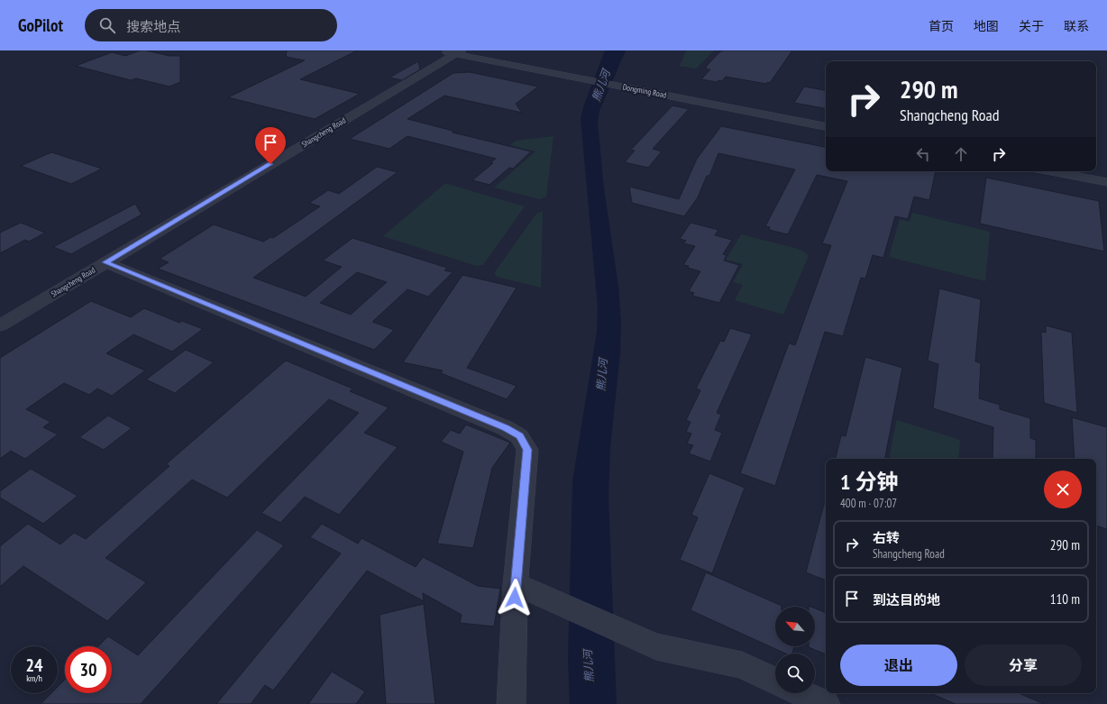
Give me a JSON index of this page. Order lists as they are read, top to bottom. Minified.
{"streets":{"street":["Dongming Road","Shangcheng Road"]},"crossings":[["Dongming Road","Shangcheng Road"]],"water":["熊儿河"],"north":"top left","page":{"header":"GoPilot","search":"搜索地点","nav":["首页","地图","关于","联系"],"turn":["290 m","Shangcheng Road"],"heading":["1 分钟","400 m · 07:07"],"list":[{"name":"右转","note":"Shangcheng Road","value":"290 m"},{"name":"到达目的地","value":"110 m"}],"buttons":["退出","分享"],"speed":"24 km/h","limit":"30"}}
